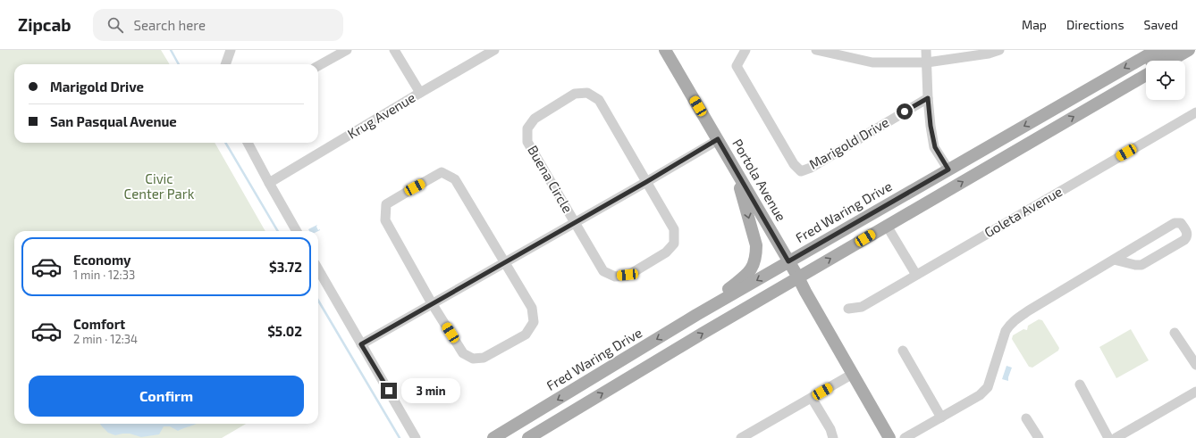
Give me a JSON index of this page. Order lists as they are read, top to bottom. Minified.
{"streets":{"main road":["Portola Avenue","Fred Waring Drive"],"street":["Krug Avenue","Marigold Drive","Buena Circle","Goleta Avenue"]},"crossings":[["Portola Avenue","Fred Waring Drive"]],"parks":["Civic Center Park"],"page":{"header":"Zipcab","search":"Search here","nav":["Map","Directions","Saved"],"banner":["Marigold Drive","San Pasqual Avenue"],"list":[{"name":"Economy","note":"1 min · 12:33","value":"$3.72"},{"name":"Comfort","note":"2 min · 12:34","value":"$5.02"}],"buttons":"Confirm","bubble":"3 min"}}
